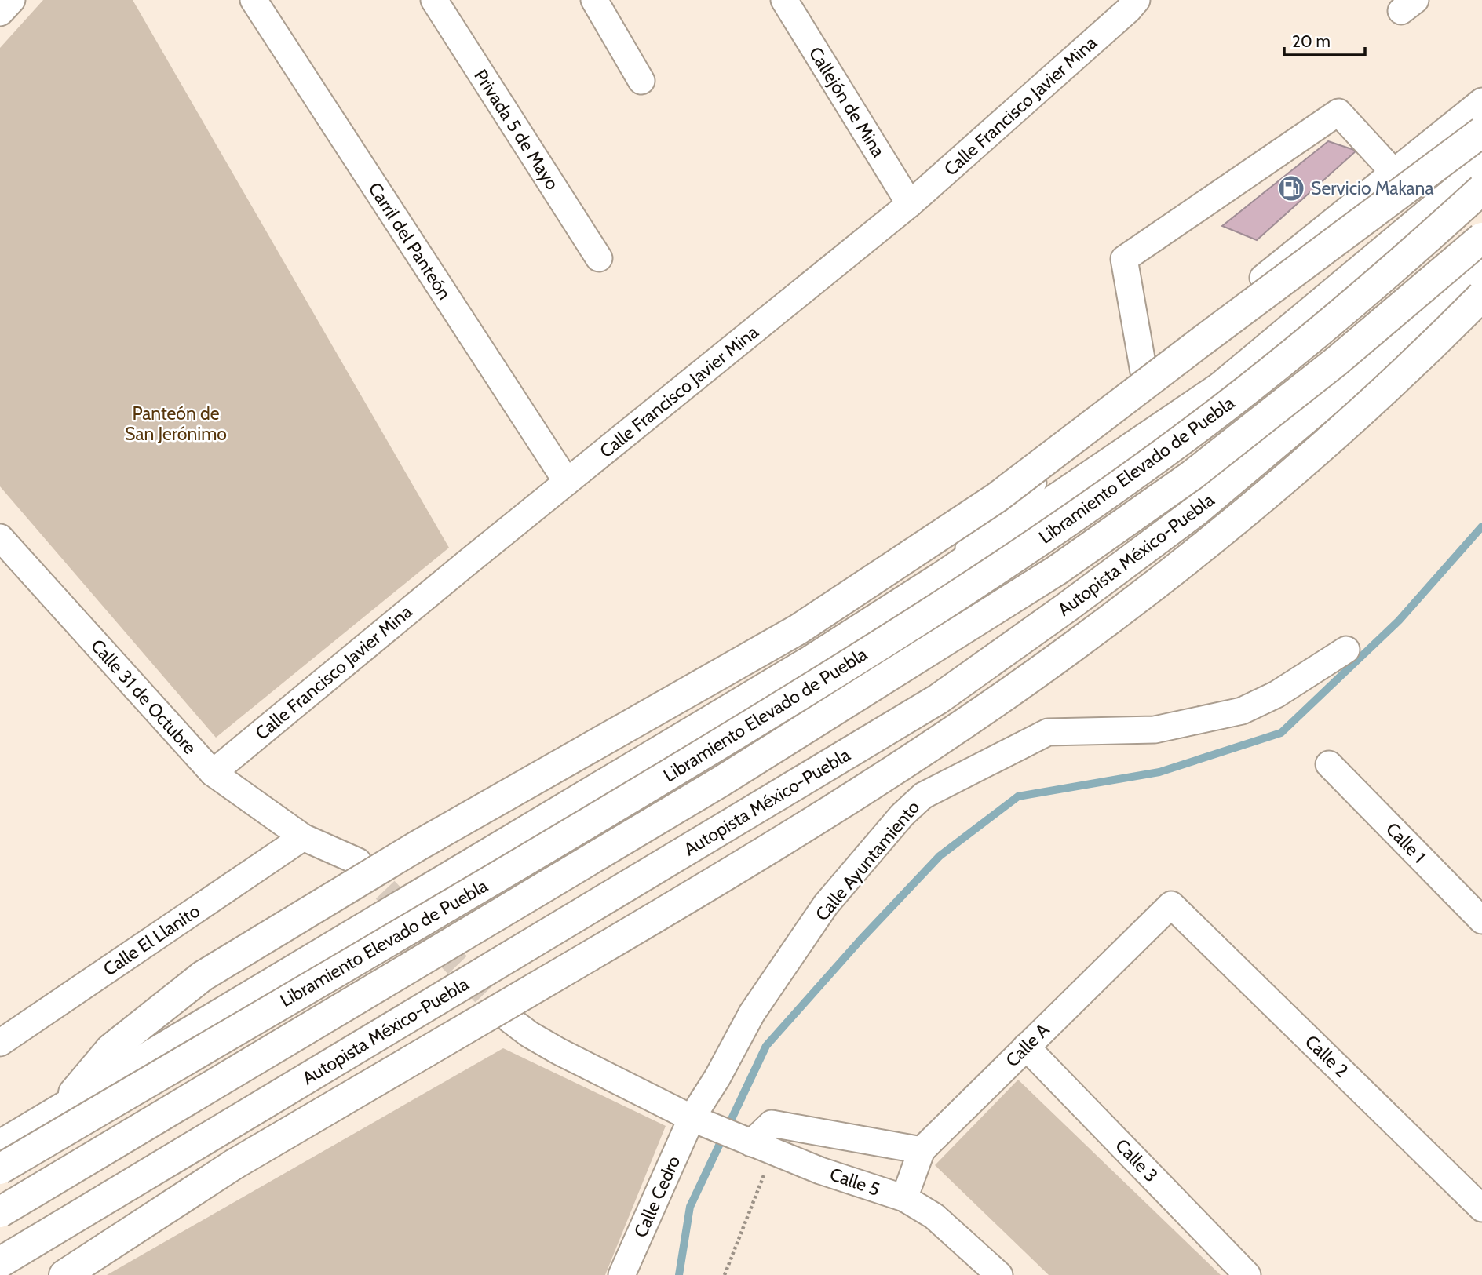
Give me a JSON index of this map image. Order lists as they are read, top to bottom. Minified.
{"streets":{"highway":["Libramiento Elevado de Puebla","Autopista México-Puebla"],"street":["Callejón de Mina","Calle Francisco Javier Mina","Privada 5 de Mayo","Carril del Panteón","Calle 31 de Octubre","Calle 1","Calle Ayuntamiento","Calle El Llanito","Calle A","Calle 2","Calle 3","Calle 5","Calle Cedro"]},"crossings":[["Callejón de Mina","Calle Francisco Javier Mina"],["Calle Francisco Javier Mina","Carril del Panteón"],["Calle Francisco Javier Mina","Calle 31 de Octubre"],["Calle 31 de Octubre","Calle El Llanito"],["Calle Ayuntamiento","Calle 5"],["Calle Ayuntamiento","Calle Cedro"],["Calle A","Calle 2"],["Calle A","Calle 3"],["Calle A","Calle 5"],["Calle 5","Calle Cedro"]],"parks":["Panteón de San Jerónimo"],"places":{"fuel station":["Servicio Makana"]},"scale_bar":"20 m"}
